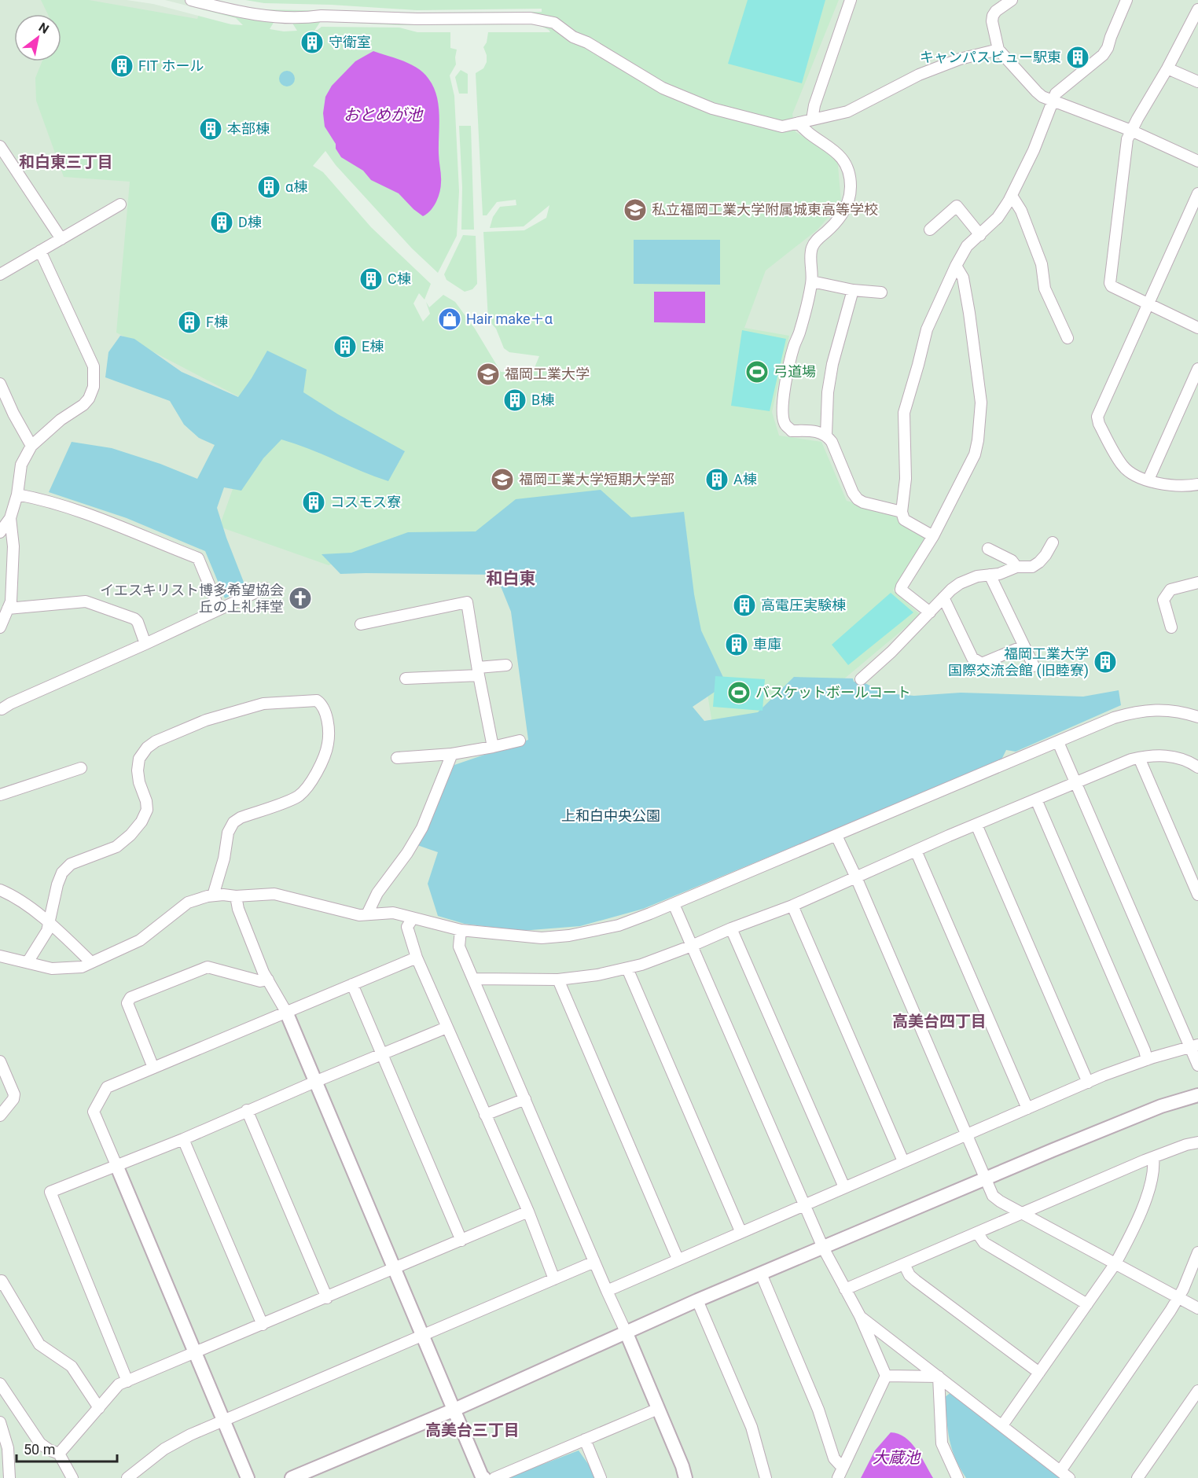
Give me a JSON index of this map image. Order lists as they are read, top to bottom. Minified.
{"districts":["和白東三丁目","和白東","高美台四丁目","高美台三丁目"],"water":["おとめが池","大蔵池"],"parks":["上和白中央公園"],"places":{"building":["守衛室","キャンパスビュー駅東","FIT ホール","本部棟","α棟","D棟","C棟","F棟","E棟","B棟","A棟","コスモス寮","高電圧実験棟","車庫","福岡工業大学 国際交流会館 (旧睦寮)"],"school or university":["私立福岡工業大学附属城東高等学校","福岡工業大学","福岡工業大学短期大学部"],"shop":["Hair make＋α"],"sports":["弓道場","バスケットボールコート"],"church":["イエスキリスト博多希望協会 丘の上礼拝堂"]},"scale_bar":"50 m","north":"top right"}
